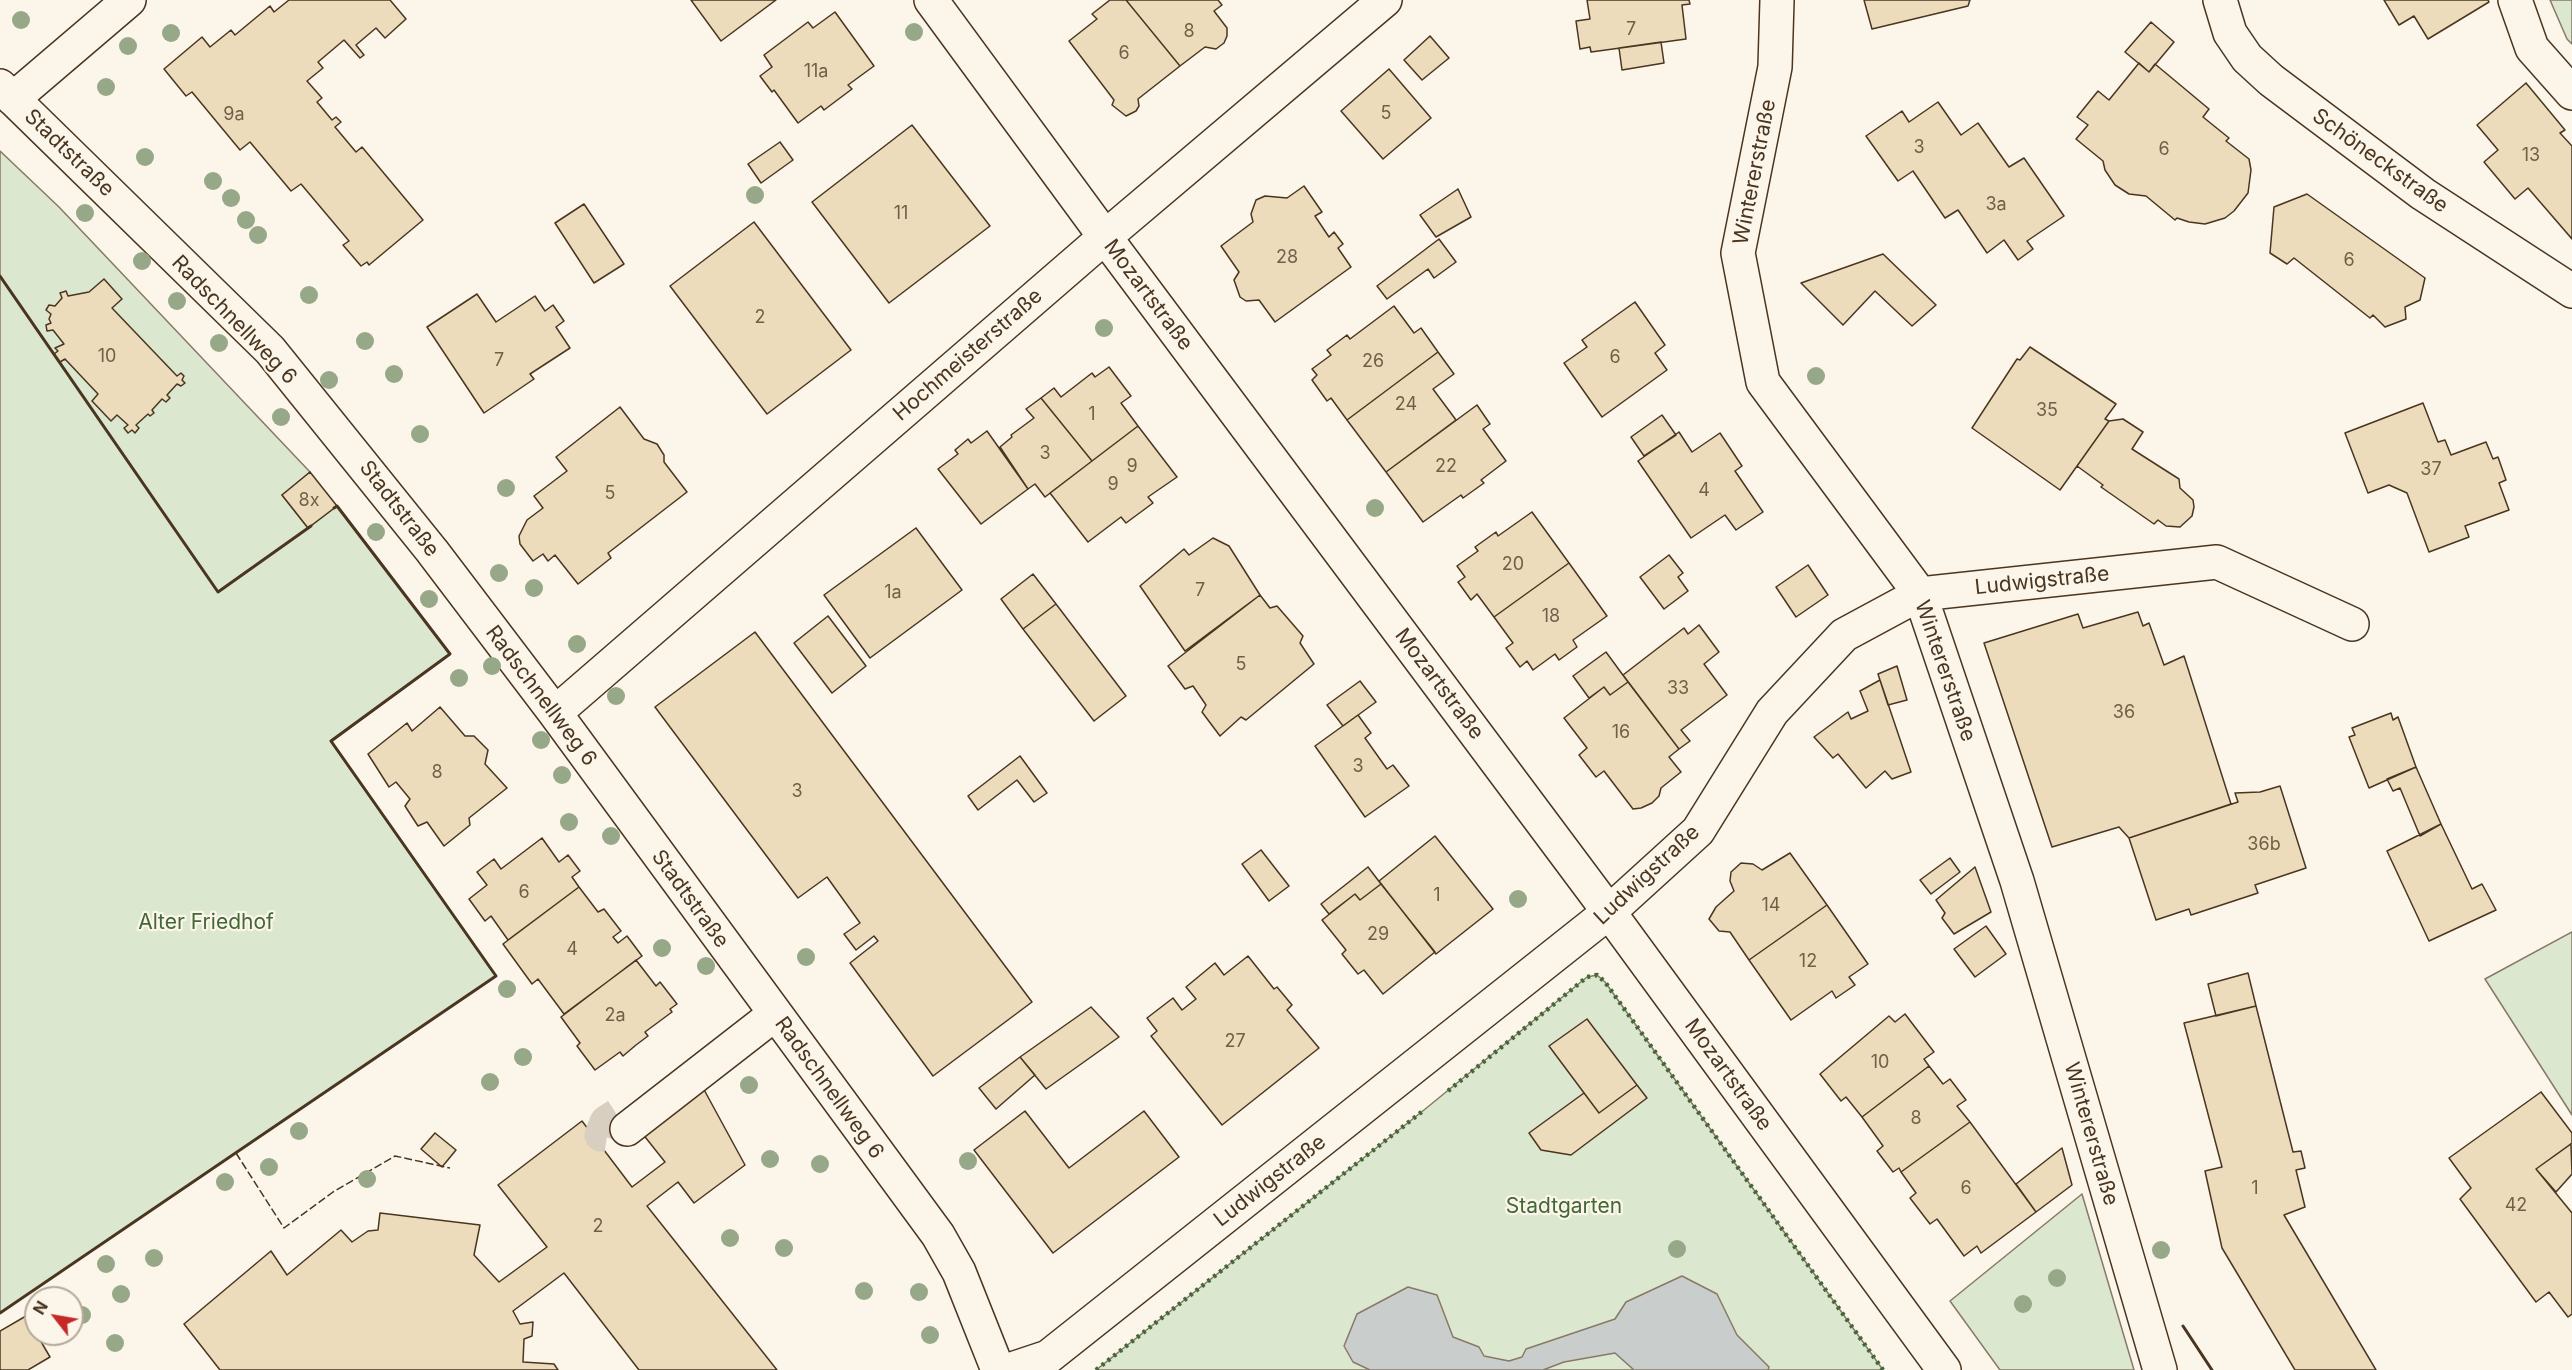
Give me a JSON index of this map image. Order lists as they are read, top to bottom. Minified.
{"streets":{"street":["Stadtstraße","Schöneckstraße","Wintererstraße","Mozartstraße","Radschnellweg 6","Hochmeisterstraße","Ludwigstraße"]},"crossings":[["Stadtstraße","Radschnellweg 6"],["Stadtstraße","Hochmeisterstraße"],["Wintererstraße","Ludwigstraße"],["Mozartstraße","Hochmeisterstraße"],["Mozartstraße","Ludwigstraße"],["Radschnellweg 6","Hochmeisterstraße"]],"parks":["Alter Friedhof","Stadtgarten"],"house_numbers":["7","8","6","11a","5","9a","3","6","13","3a","11","28","6","2","10","6","7","26","24","35","1","3","9","22","37","9","4","5","8x","20","7","1a","18","5","33","36","16","3","8","3","36b","6","1","14","29","4","12","2a","27","10","8","6","1","42","2"],"north":"top left"}
